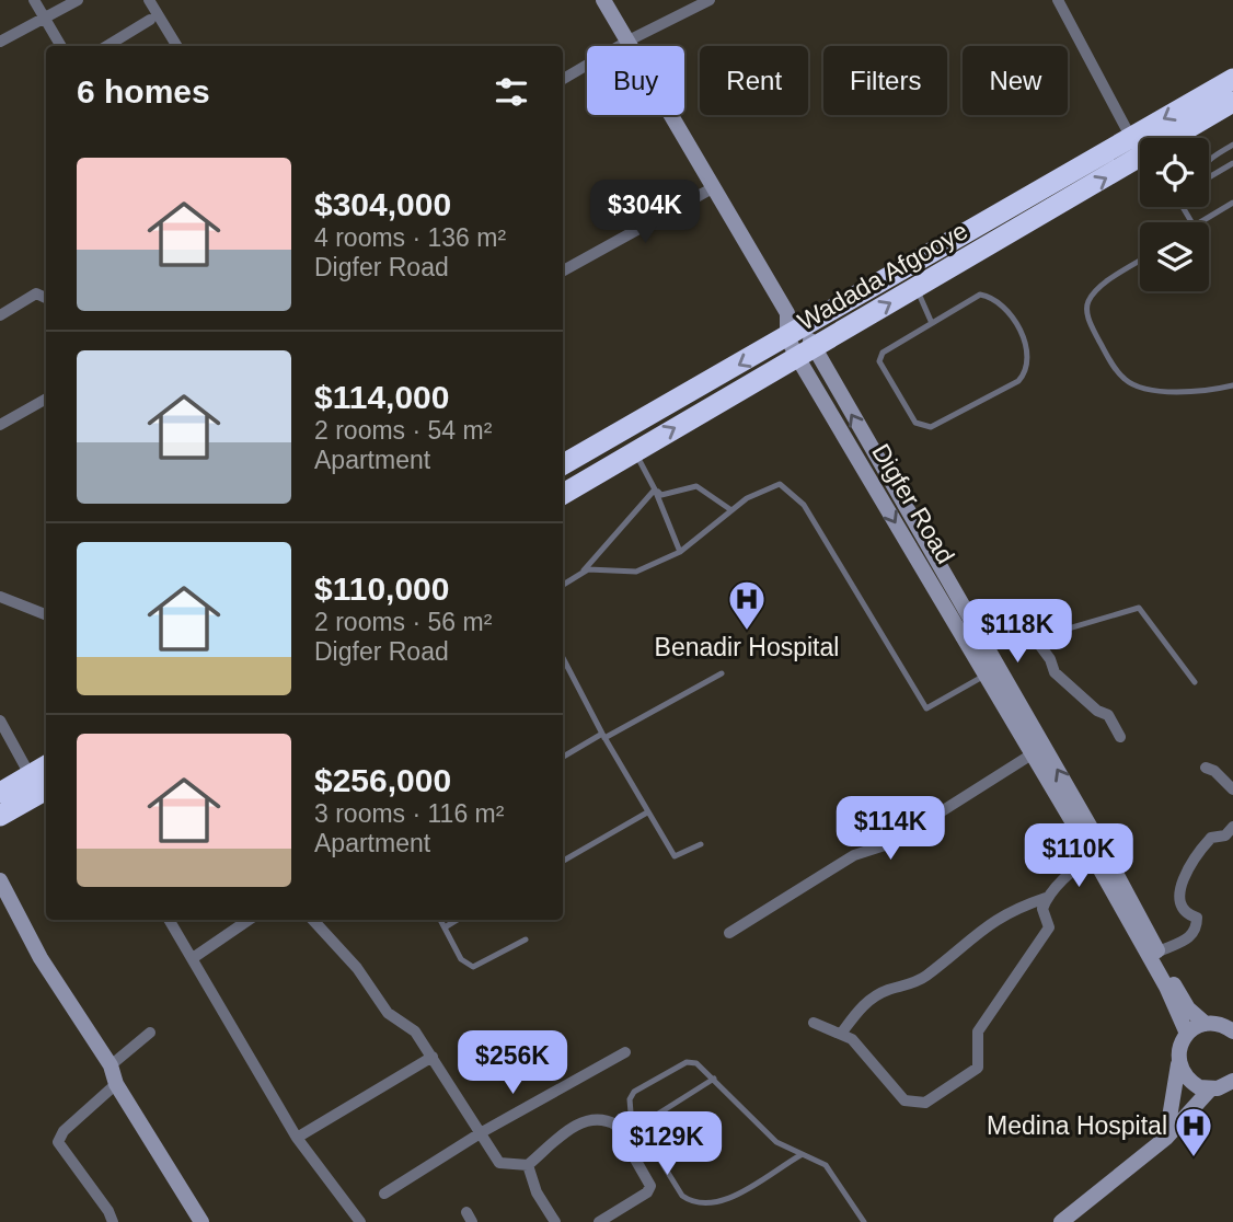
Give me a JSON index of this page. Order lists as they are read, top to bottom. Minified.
{"streets":{"highway":["Wadada Afgooye"],"street":["Digfer Road"]},"crossings":[["Wadada Afgooye","Digfer Road"]],"places":{"hospital":["Benadir Hospital","Medina Hospital"]},"page":{"chip":["Buy","Rent","Filters","New"],"heading":"6 homes","list":[{"name":"$304,000","note":"4 rooms · 136 m² · Digfer Road"},{"name":"$114,000","note":"2 rooms · 54 m² · Apartment"},{"name":"$110,000","note":"2 rooms · 56 m² · Digfer Road"},{"name":"$256,000","note":"3 rooms · 116 m² · Apartment"}],"price":["$304K","$118K","$114K","$110K","$256K","$129K"]}}
